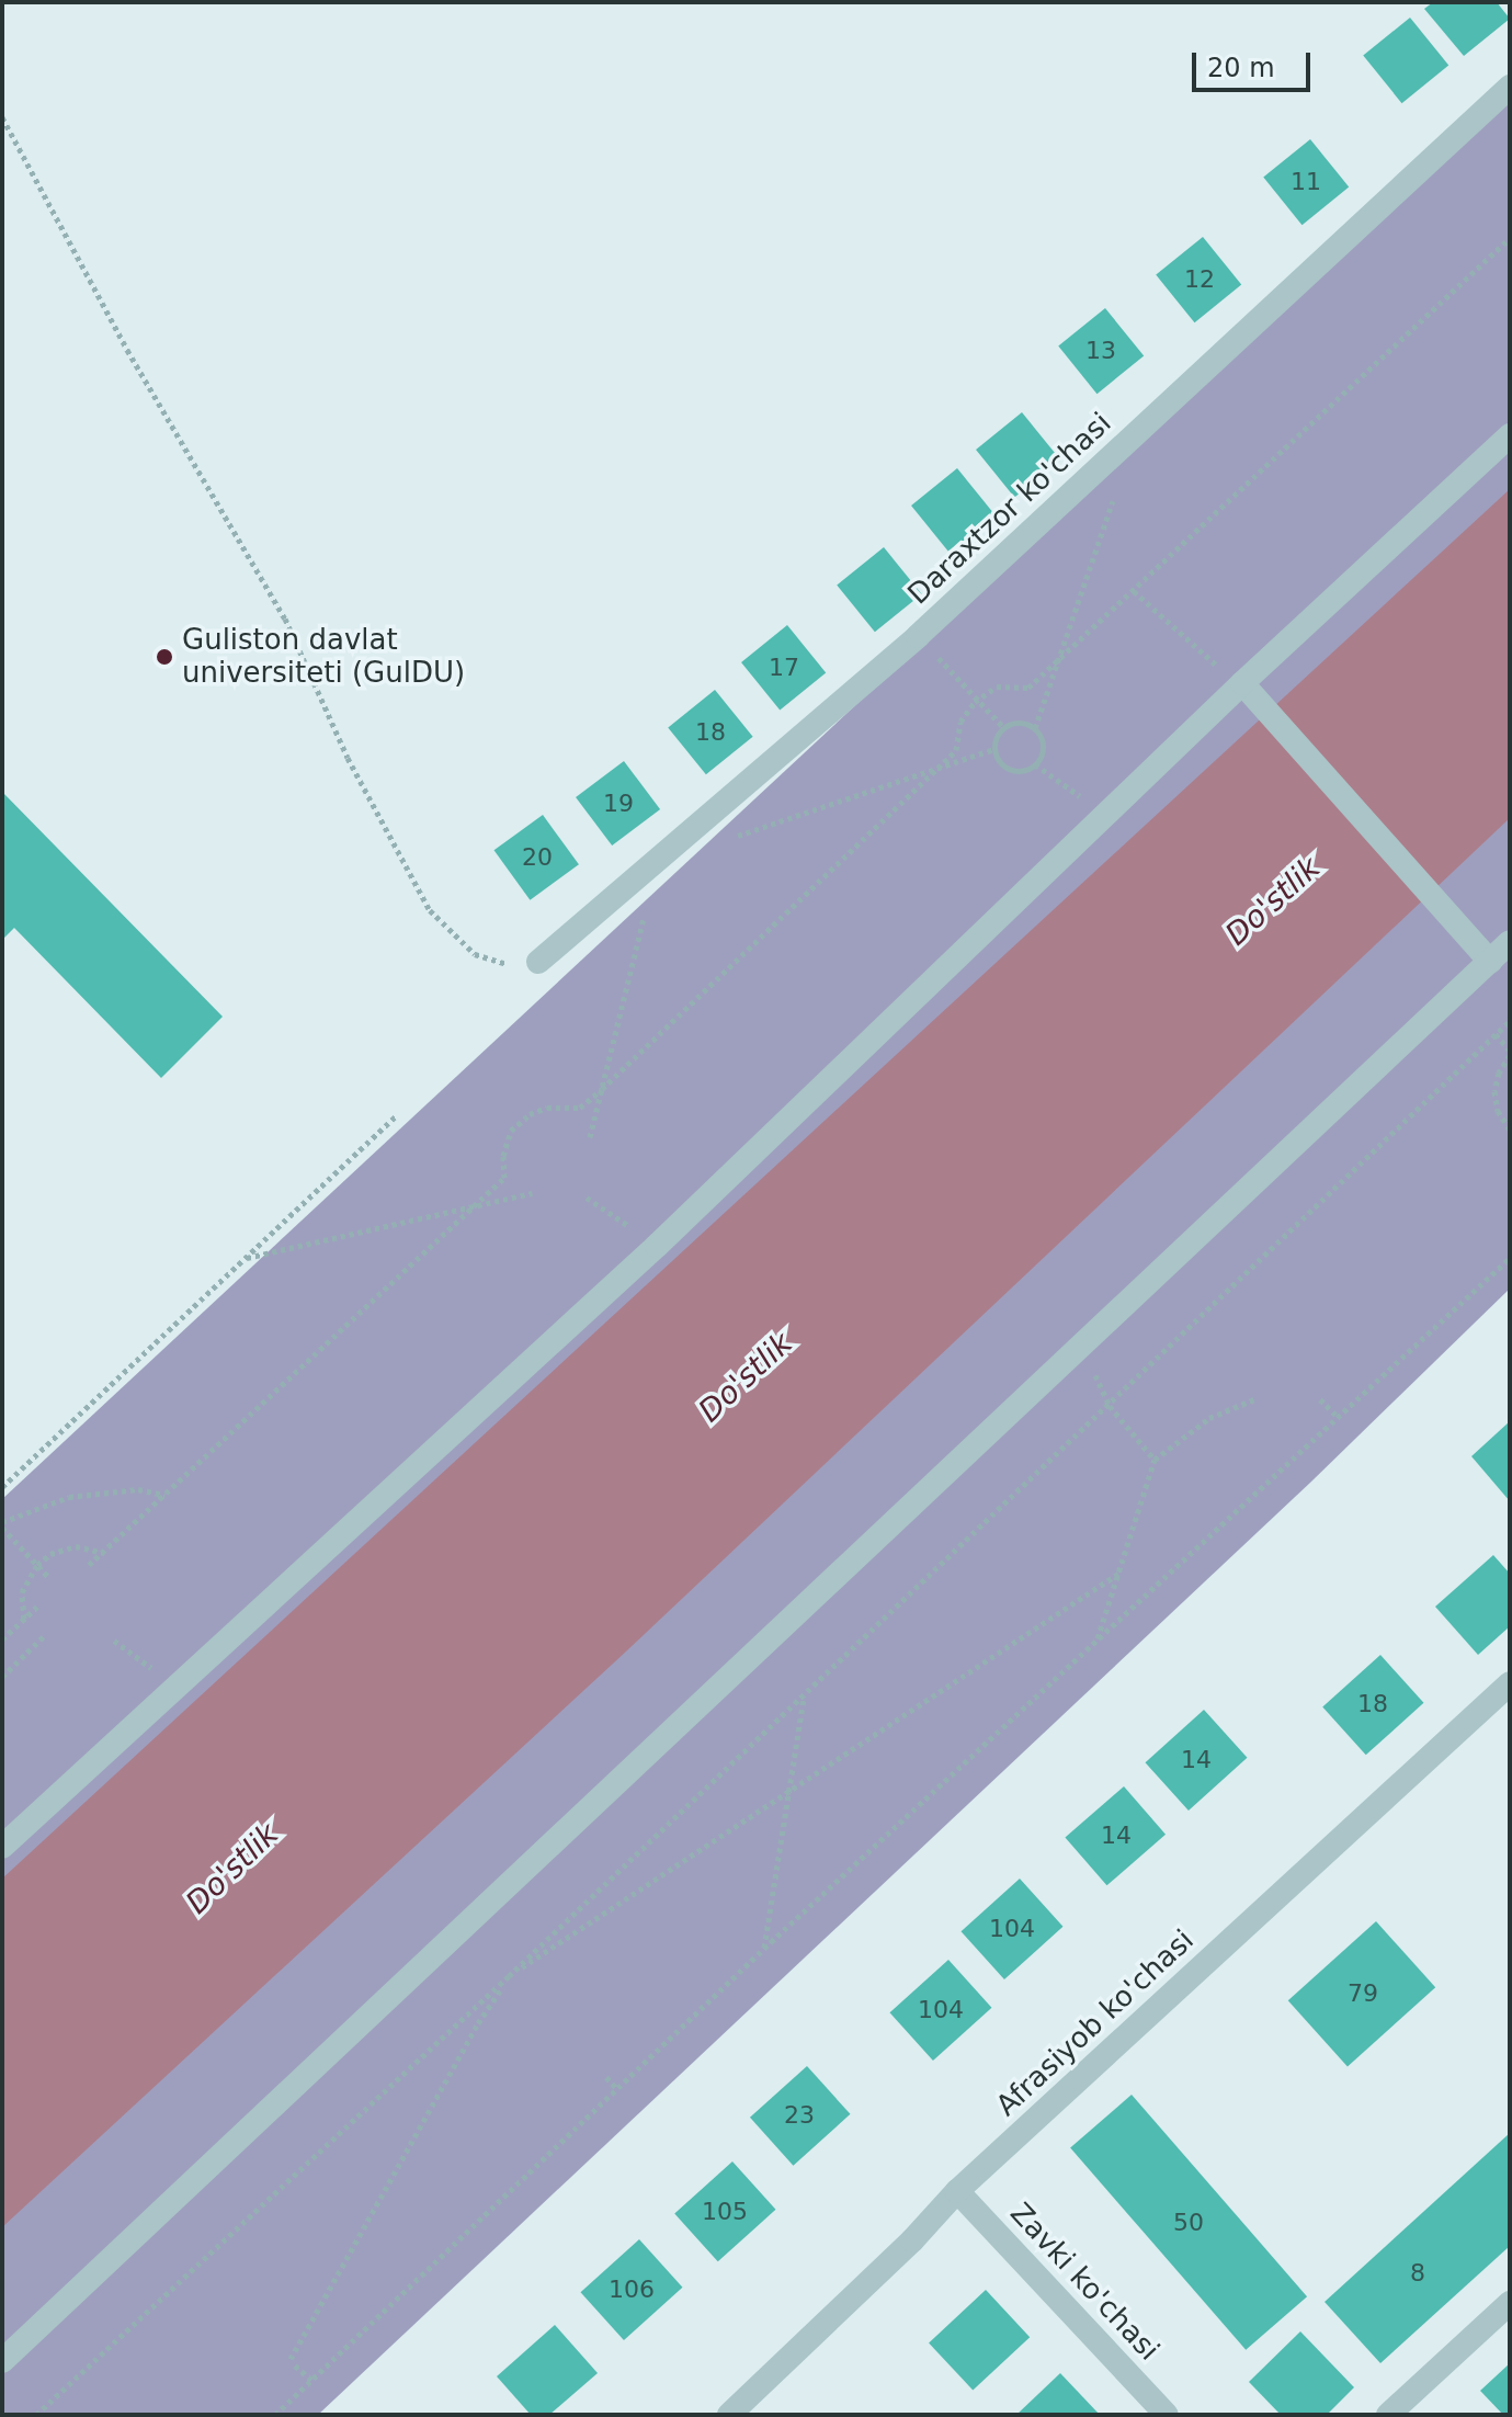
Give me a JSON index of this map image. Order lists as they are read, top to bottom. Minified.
{"streets":{"street":["Daraxtzor ko'chasi","Afrasiyob ko'chasi","Zavki ko'chasi"]},"crossings":[["Afrasiyob ko'chasi","Zavki ko'chasi"]],"water":["Do'stlik"],"places":["Guliston davlat universiteti (GulDU)"],"house_numbers":["11","12","13","17","18","19","20","18","14","14","104","79","104","23","105","50","8","106"],"scale_bar":"20 m"}
